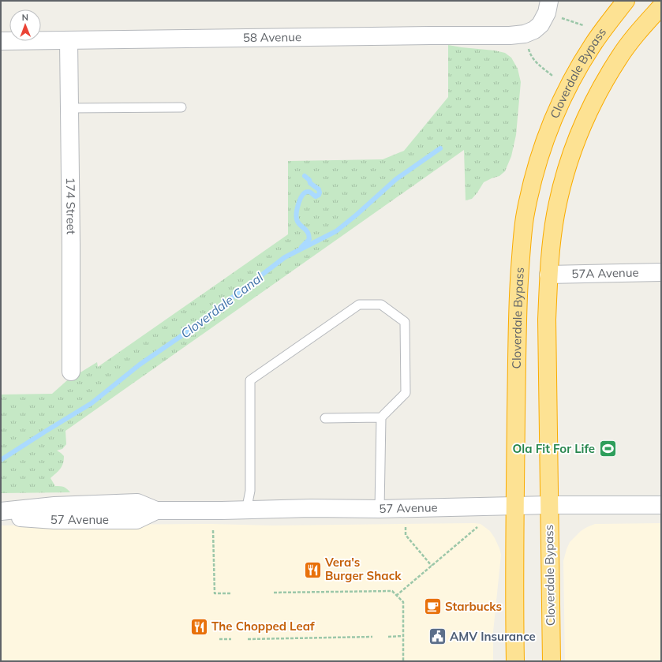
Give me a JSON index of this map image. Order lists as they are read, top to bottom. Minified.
{"streets":{"highway":["Cloverdale Bypass"],"street":["58 Avenue","174 Street","57A Avenue","57 Avenue"]},"crossings":[["58 Avenue","174 Street"],["Cloverdale Bypass","57A Avenue"],["Cloverdale Bypass","57 Avenue"]],"water":["Cloverdale Canal"],"places":{"sports":["Ola Fit For Life"],"restaurant":["Vera's Burger Shack","The Chopped Leaf"],"cafe":["Starbucks"],"public building":["AMV Insurance"]},"north":"top"}
